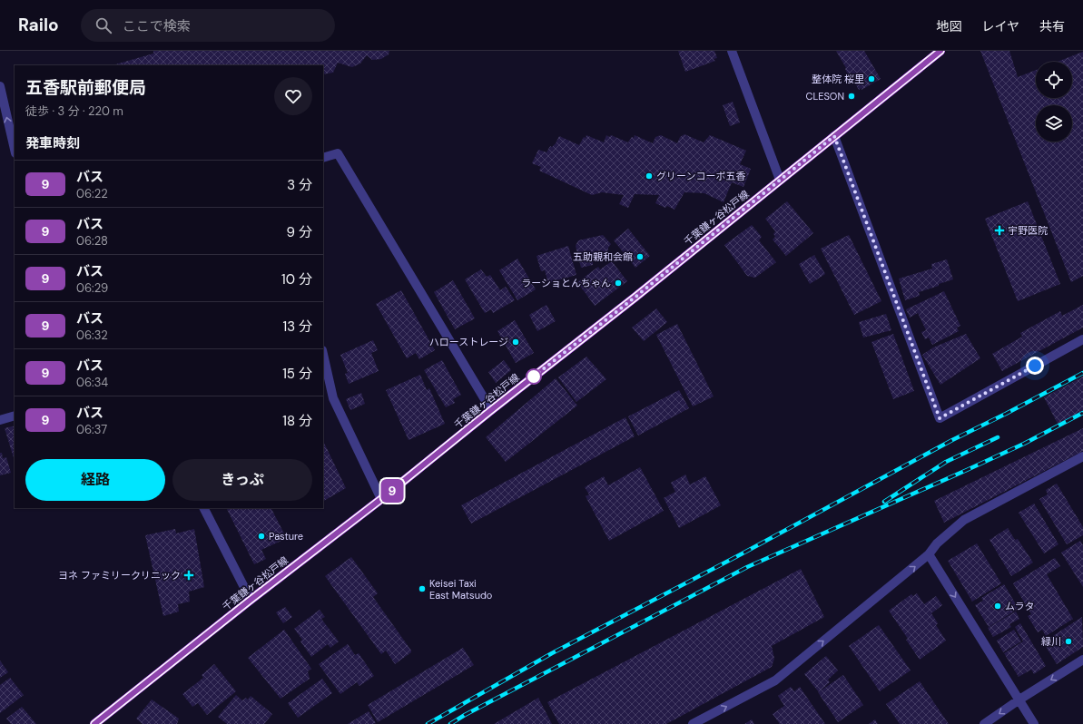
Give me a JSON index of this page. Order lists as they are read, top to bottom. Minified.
{"streets":{"main road":["千葉鎌ヶ谷松戸線"]},"places":{"other":["整体院 桜里","CLESON","グリーンコーポ五香","五助親和会館","ラーショとんちゃん","ハローストレージ","Pasture","Keisei Taxi East Matsudo","ムラタ","緑川"],"health":["宇野医院","ヨネ ファミリークリニック"]},"lines":["bus line 9"],"page":{"header":"Railo","search":"ここで検索","nav":["地図","レイヤ","共有"],"on_map":"9","heading":[["五香駅前郵便局","徒歩 · 3 分 · 220 m"],"発車時刻"],"list":[{"mark":"9","name":"バス","note":"06:22","value":"3 分"},{"mark":"9","name":"バス","note":"06:28","value":"9 分"},{"mark":"9","name":"バス","note":"06:29","value":"10 分"},{"mark":"9","name":"バス","note":"06:32","value":"13 分"},{"mark":"9","name":"バス","note":"06:34","value":"15 分"},{"mark":"9","name":"バス","note":"06:37","value":"18 分"}],"buttons":["経路","きっぷ"]}}
